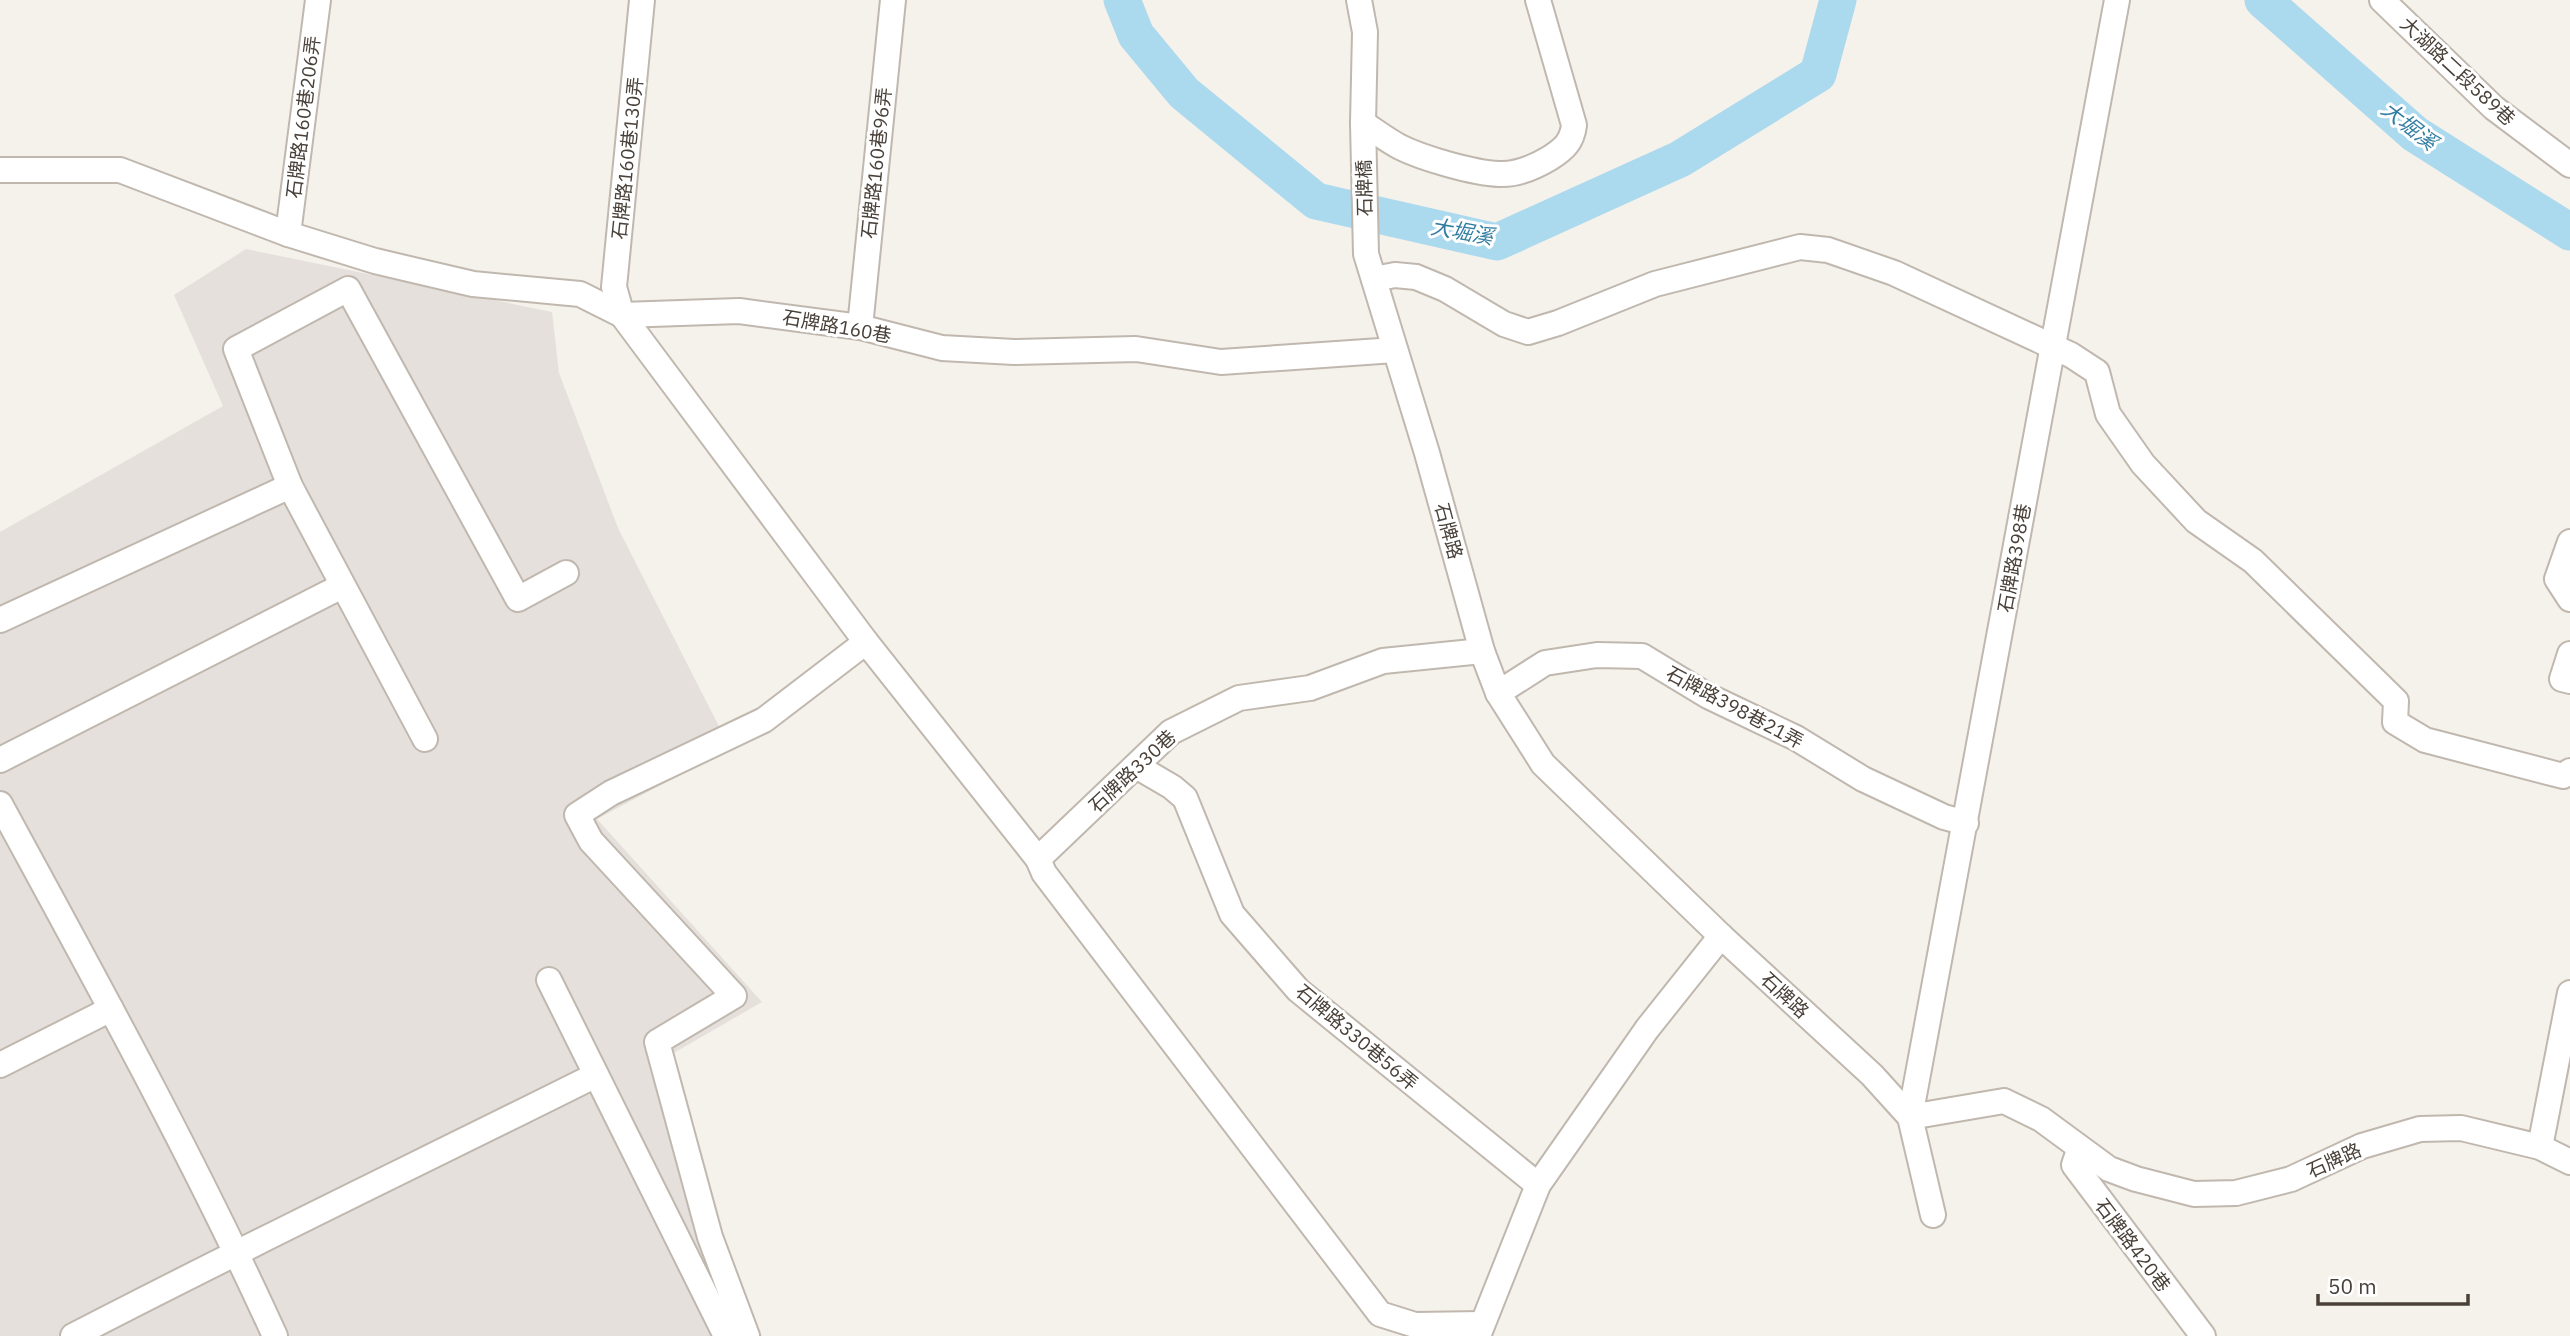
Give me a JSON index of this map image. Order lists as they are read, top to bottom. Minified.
{"streets":{"street":["大湖路二段589巷","石牌路160巷206弄","石牌路160巷130弄","石牌路160巷96弄","石牌橋","石牌路160巷","石牌路","石牌路398巷","石牌路398巷21弄","石牌路330巷","石牌路330巷56弄","石牌路420巷"]},"crossings":[["石牌路160巷206弄","石牌路160巷"],["石牌路160巷130弄","石牌路160巷"],["石牌路160巷96弄","石牌路160巷"],["石牌橋","石牌路"],["石牌路160巷","石牌路"],["石牌路","石牌路398巷"],["石牌路","石牌路398巷21弄"],["石牌路","石牌路330巷"],["石牌路","石牌路420巷"],["石牌路398巷","石牌路398巷21弄"],["石牌路330巷","石牌路330巷56弄"]],"water":["大堀溪"],"scale_bar":"50 m"}
